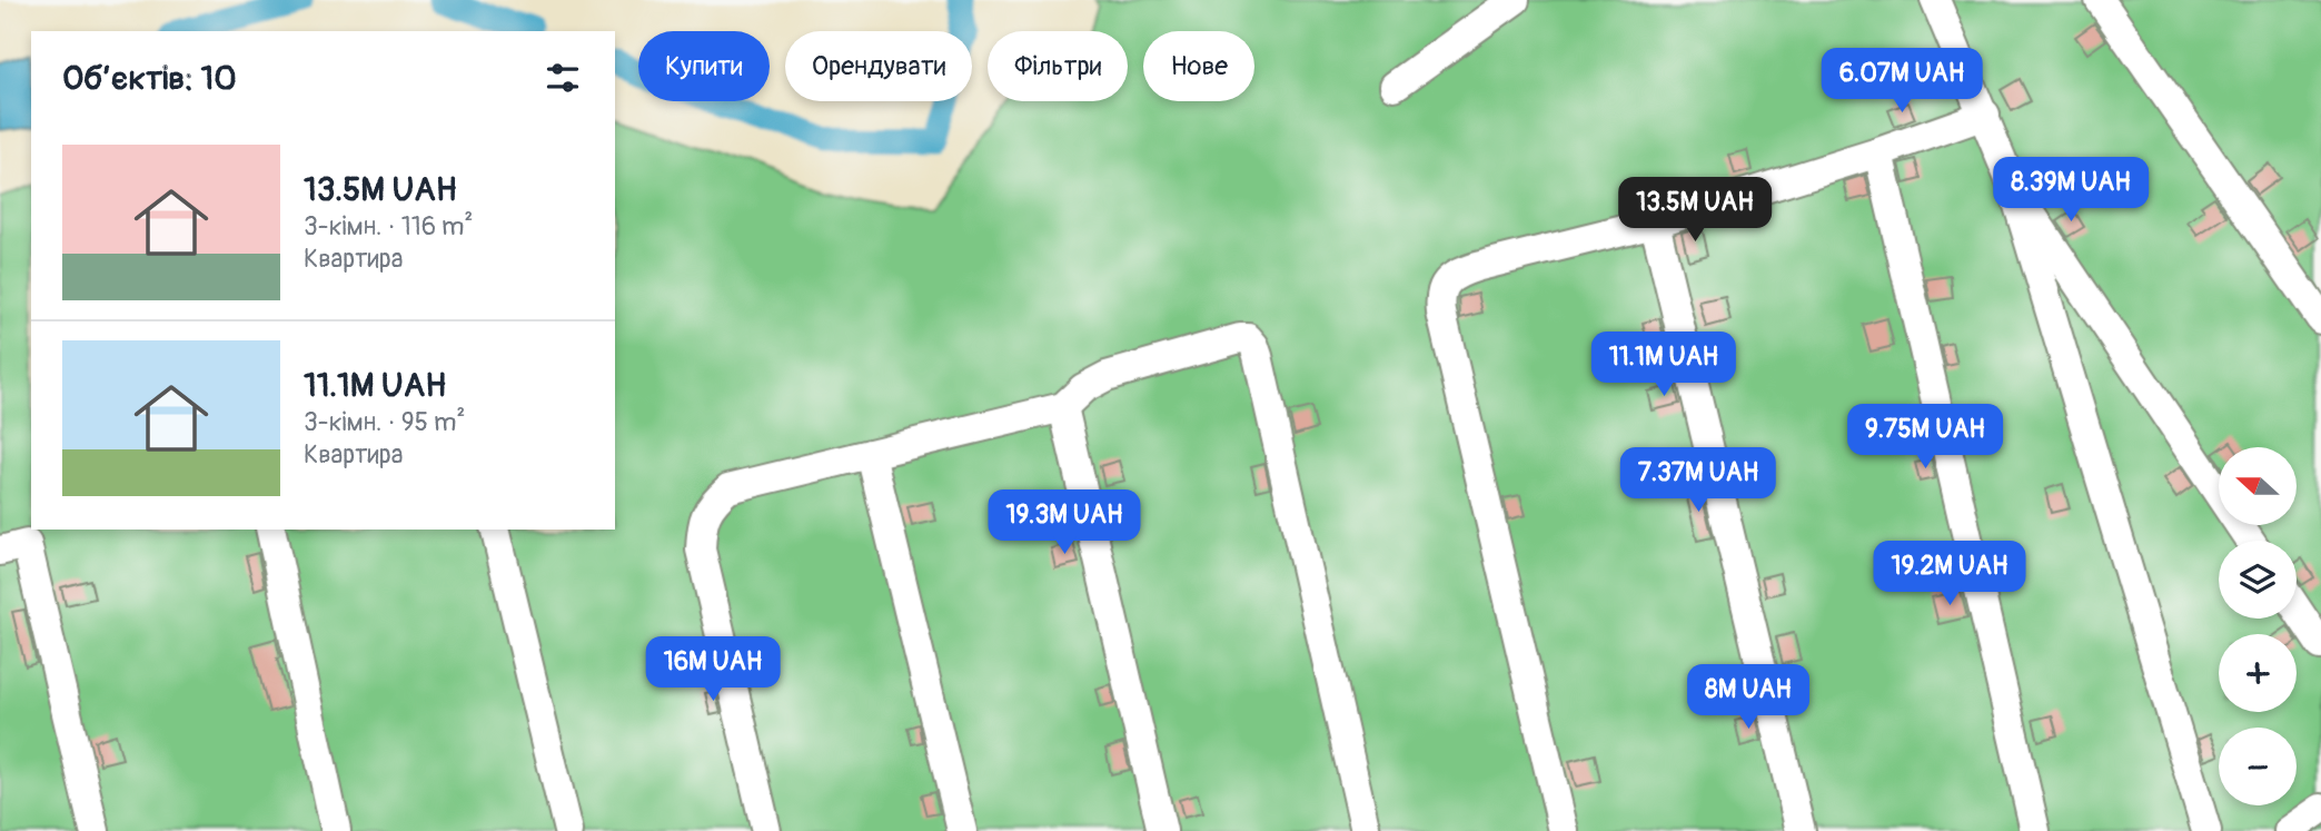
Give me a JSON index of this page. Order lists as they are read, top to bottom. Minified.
{"north":"left","page":{"chip":["Купити","Орендувати","Фільтри","Нове"],"heading":"Об’єктів: 10","price":["6.07M UAH","8.39M UAH","13.5M UAH","11.1M UAH","9.75M UAH","7.37M UAH","19.3M UAH","19.2M UAH","16M UAH","8M UAH"],"list":[{"name":"13.5M UAH","note":"3-кімн. · 116 m² · Квартира"},{"name":"11.1M UAH","note":"3-кімн. · 95 m² · Квартира"}],"map_buttons":["+","−"]}}
